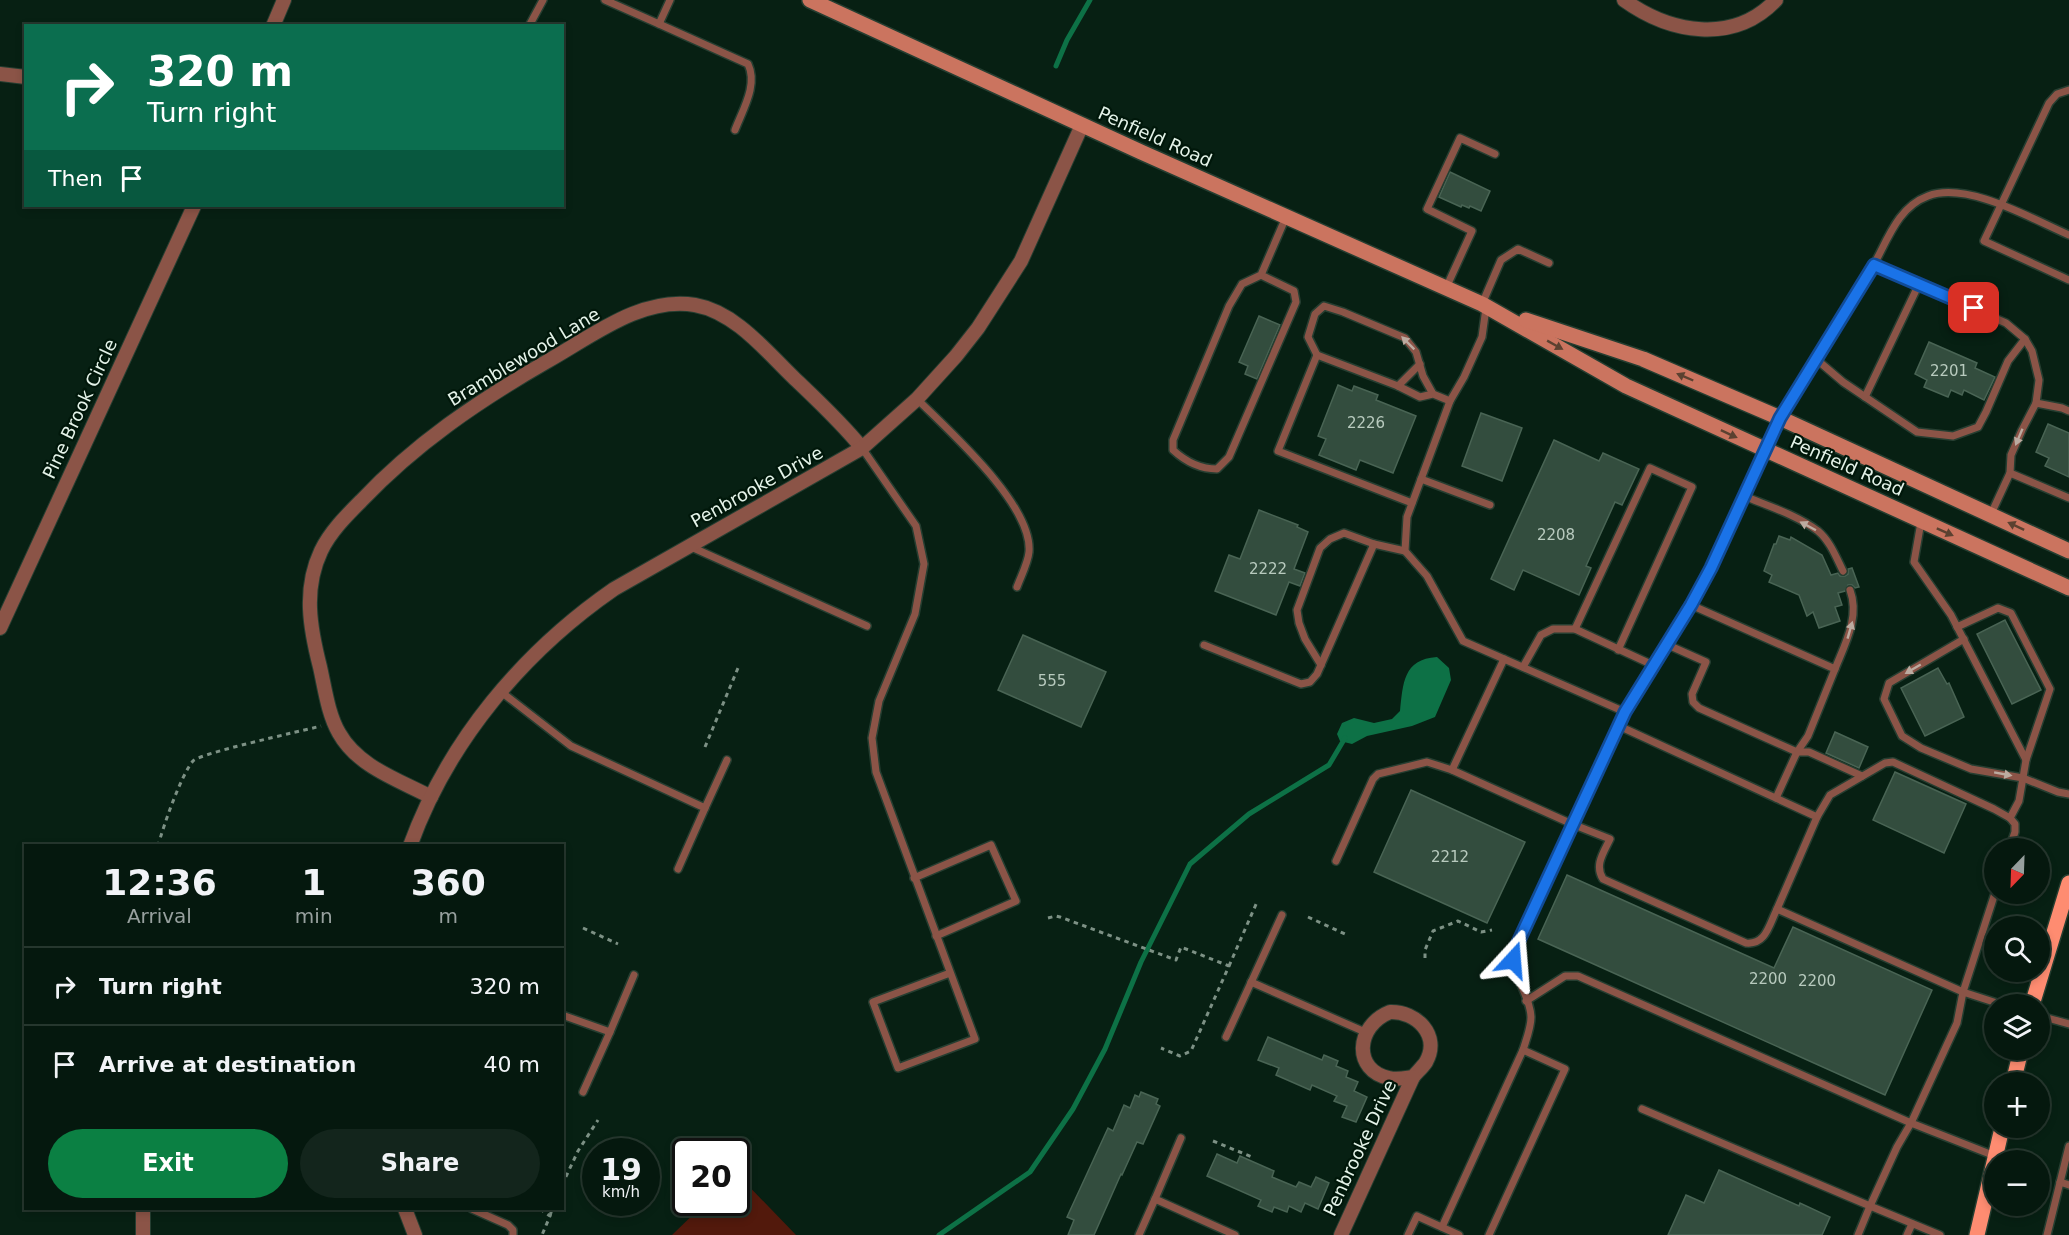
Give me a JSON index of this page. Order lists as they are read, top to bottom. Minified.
{"streets":{"main road":["Penfield Road"],"street":["Bramblewood Lane","Pine Brook Circle","Penbrooke Drive"]},"crossings":[["Penfield Road","Penbrooke Drive"],["Bramblewood Lane","Penbrooke Drive"]],"house_numbers":["2201","2226","2208","2222","555","2212","2200","2200"],"north":"bottom left","page":{"turn":["320 m","Turn right"],"then":"Then","map_buttons":["+","−"],"eta":["12:36","Arrival","1","min","360","m"],"list":[{"name":"Turn right","value":"320 m"},{"name":"Arrive at destination","value":"40 m"}],"buttons":["Exit","Share"],"speed":"19 km/h","limit":"20"}}
